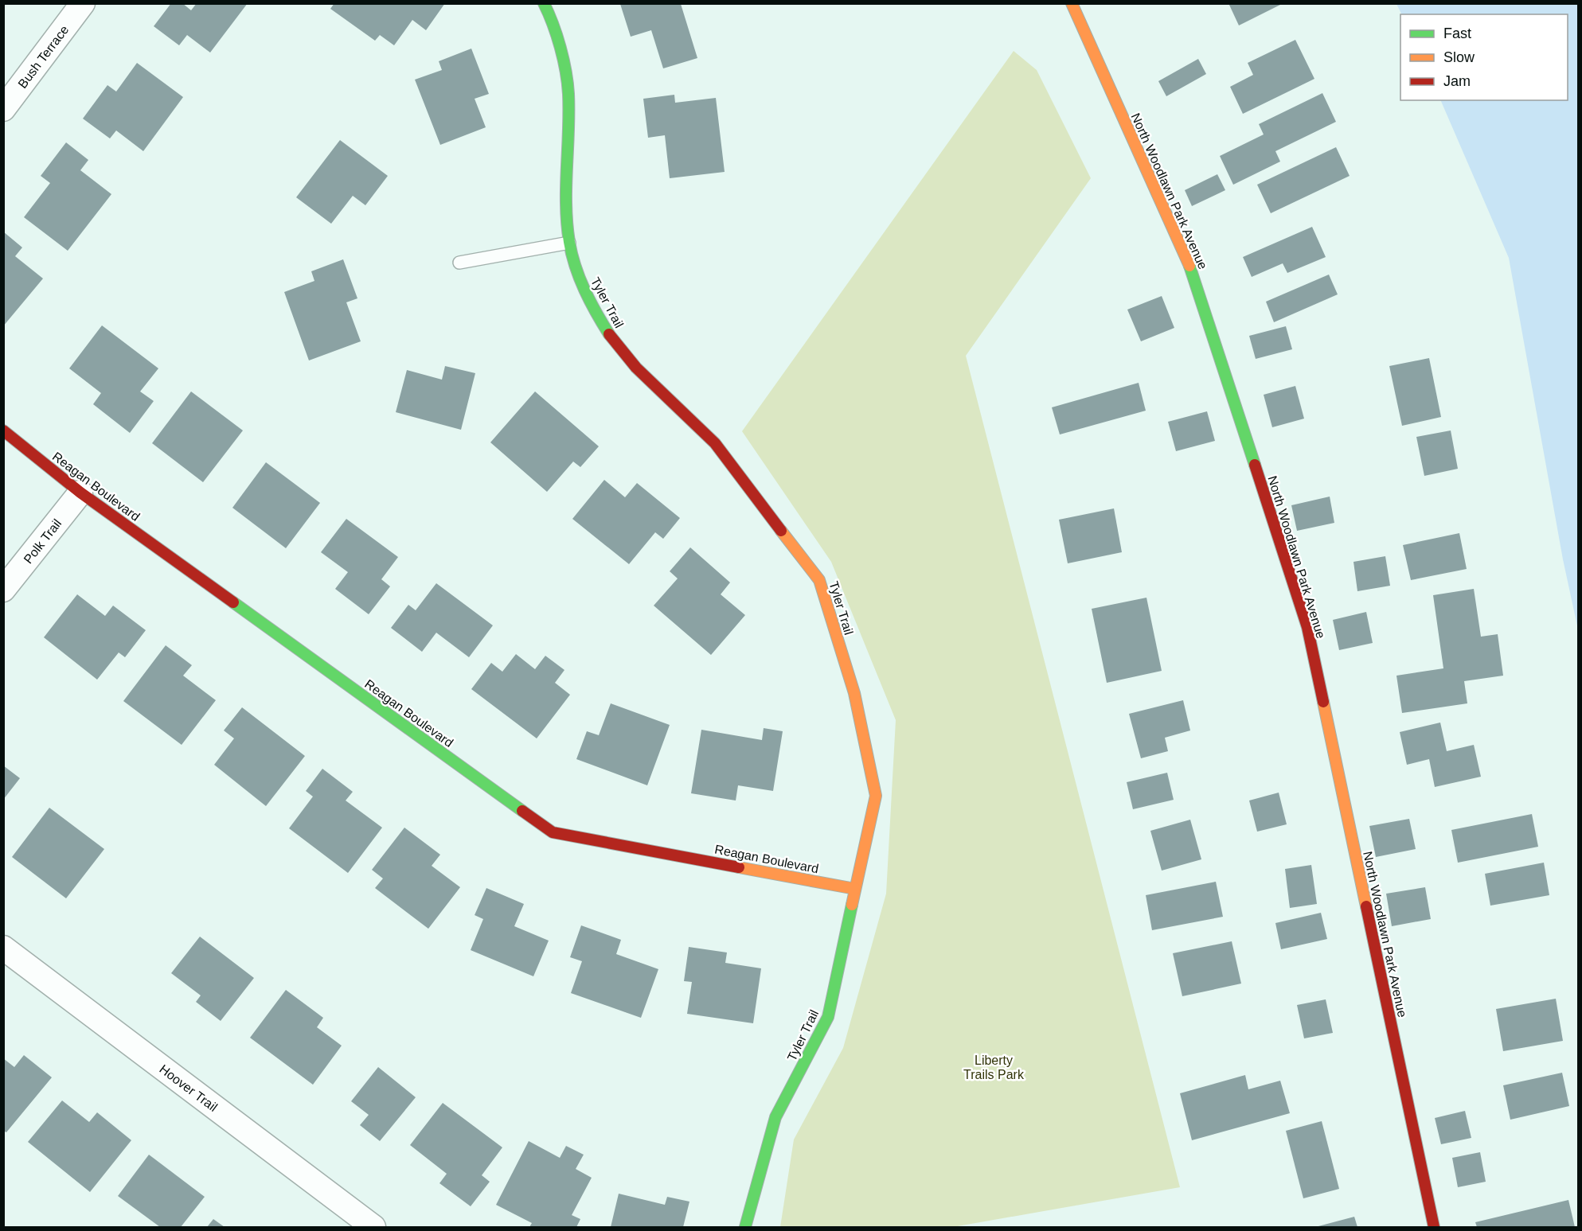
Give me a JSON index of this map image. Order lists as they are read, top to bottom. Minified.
{"streets":{"street":["Bush Terrace","North Woodlawn Park Avenue","Tyler Trail","Reagan Boulevard","Polk Trail","Hoover Trail"]},"crossings":[["Tyler Trail","Reagan Boulevard"],["Reagan Boulevard","Polk Trail"]],"parks":["Liberty Trails Park"],"legend":["Fast","Slow","Jam"]}
